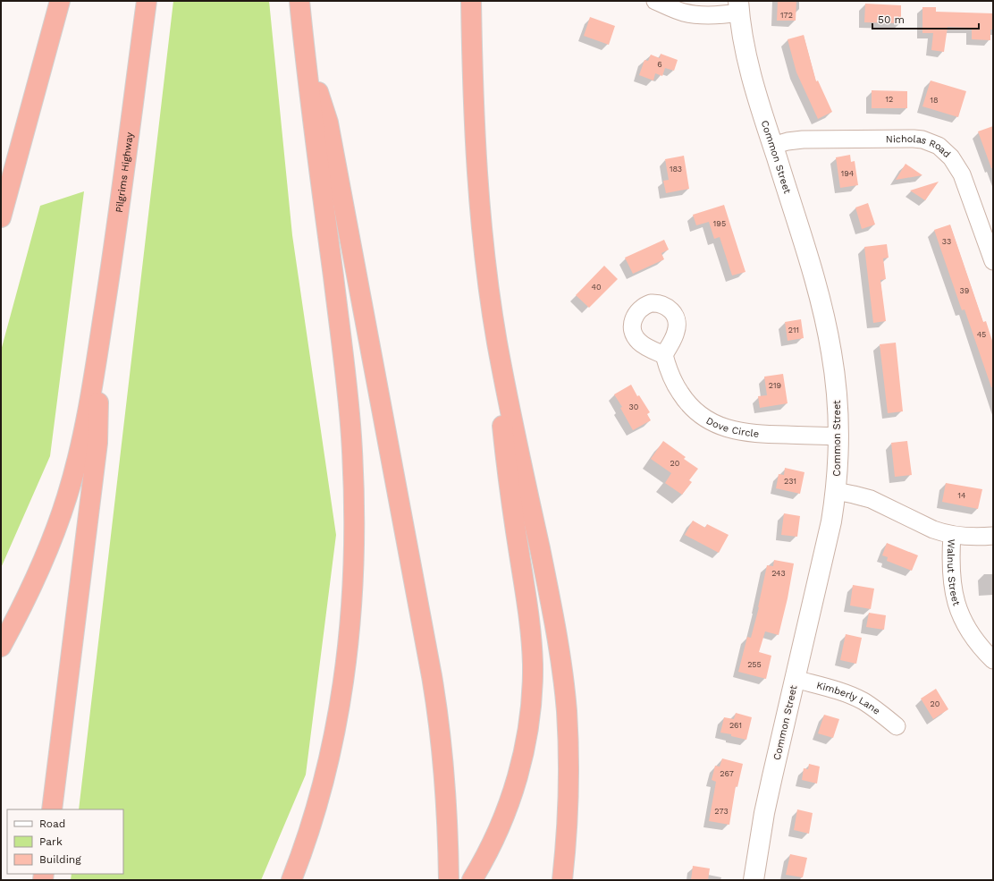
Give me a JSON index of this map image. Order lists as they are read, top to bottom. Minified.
{"streets":{"highway":["Pilgrims Highway"],"street":["Nicholas Road","Common Street","Dove Circle","Walnut Street","Kimberly Lane"]},"crossings":[["Nicholas Road","Common Street"],["Common Street","Dove Circle"],["Common Street","Walnut Street"],["Common Street","Kimberly Lane"]],"house_numbers":["172","6","12","18","183","194","195","33","40","39","211","45","219","30","20","231","14","243","255","20","261","267","273"],"legend":["Road","Park","Building"],"scale_bar":"50 m"}
